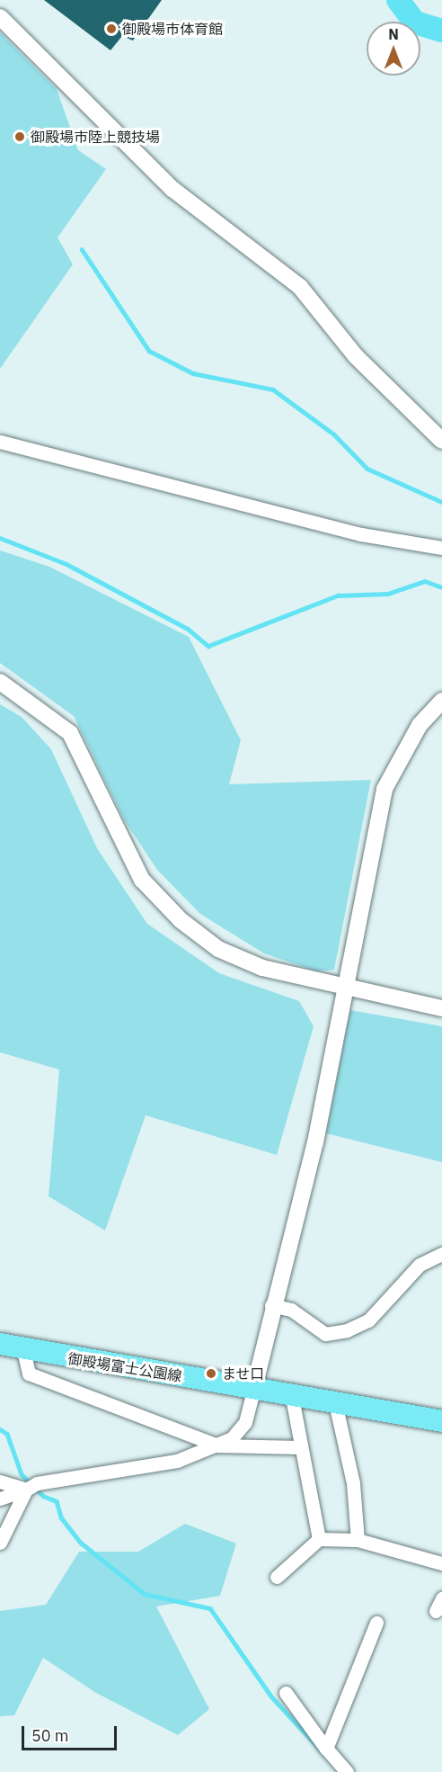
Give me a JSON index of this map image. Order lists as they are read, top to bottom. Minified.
{"streets":{"main road":["御殿場富士公園線"]},"places":["御殿場市体育館","御殿場市陸上競技場","ませ口"],"scale_bar":"50 m","north":"top"}
